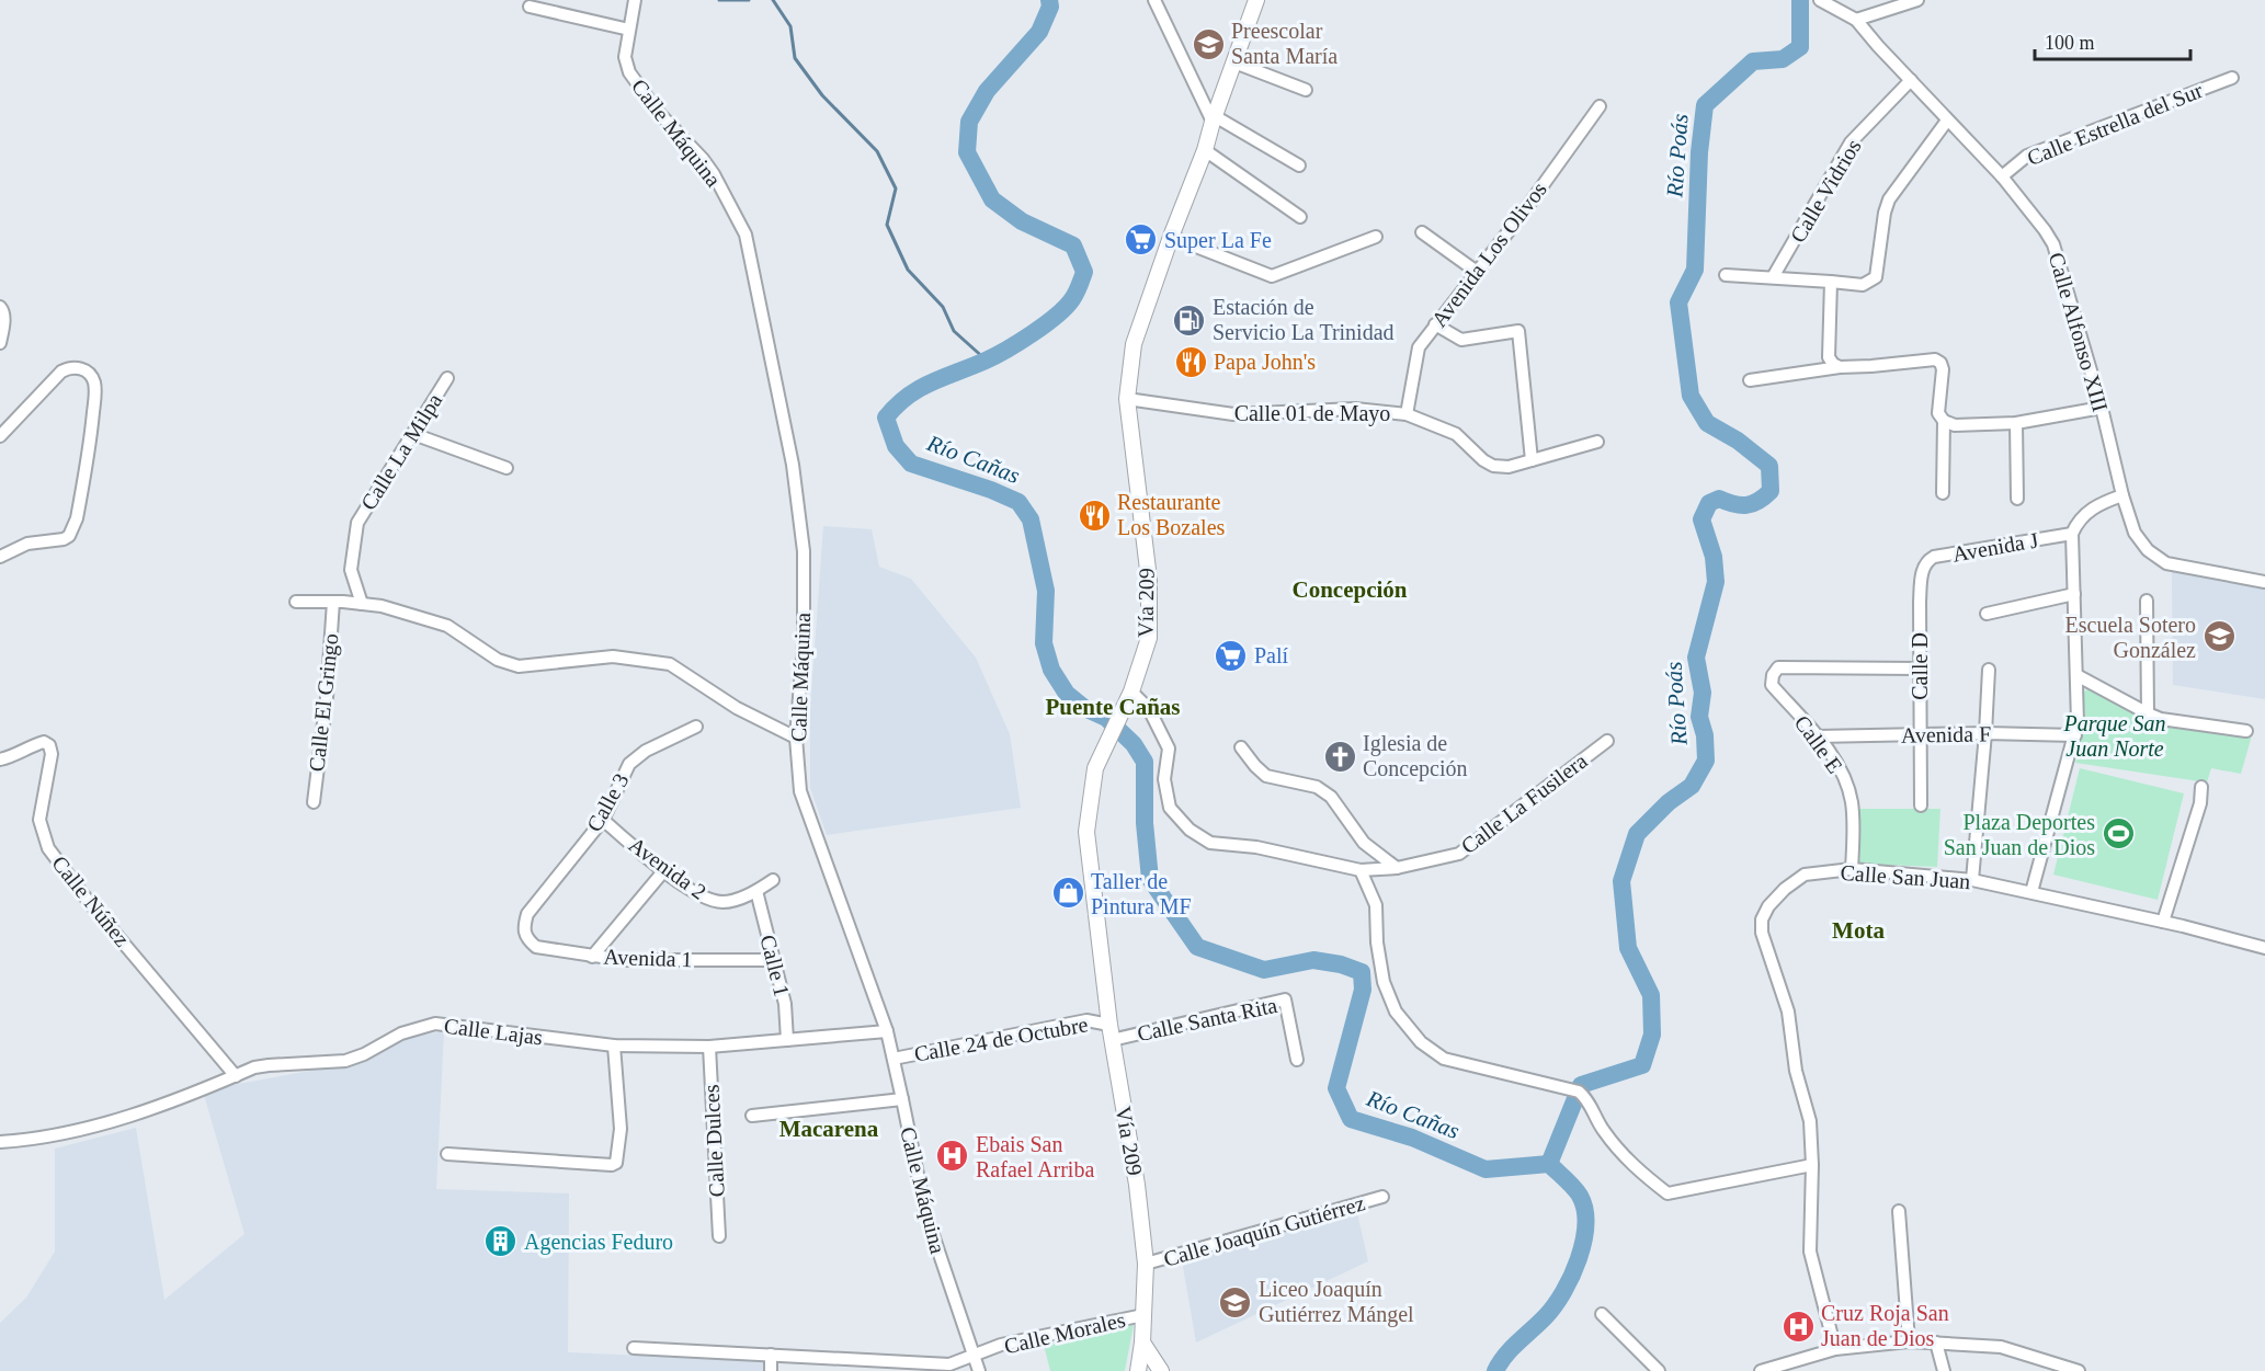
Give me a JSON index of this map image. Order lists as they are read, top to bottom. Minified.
{"streets":{"main road":["Vía 209"],"street":["Calle Estrella del Sur","Calle Máquina","Calle Vidrios","Avenida Los Olivos","Calle Alfonso XIII","Calle 01 de Mayo","Calle La Milpa","Avenida J","Calle D","Calle El Gringo","Avenida F","Calle E","Calle 3","Calle La Fusilera","Avenida 2","Calle San Juan","Calle Núñez","Avenida 1","Calle 1","Calle Santa Rita","Calle Lajas","Calle 24 de Octubre","Calle Dulces","Calle Joaquín Gutiérrez","Calle Morales"]},"crossings":[["Calle Estrella del Sur","Calle Alfonso XIII"],["Calle Máquina","Calle Lajas"],["Calle Máquina","Calle 24 de Octubre"],["Calle Máquina","Calle Morales"],["Calle Vidrios","Calle Alfonso XIII"],["Avenida Los Olivos","Calle 01 de Mayo"],["Calle 01 de Mayo","Vía 209"],["Avenida J","Calle D"],["Vía 209","Calle La Fusilera"],["Vía 209","Calle Santa Rita"],["Vía 209","Calle 24 de Octubre"],["Vía 209","Calle Joaquín Gutiérrez"],["Vía 209","Calle Morales"],["Calle D","Avenida F"],["Calle D","Calle E"],["Avenida F","Calle E"],["Calle E","Calle San Juan"],["Calle 3","Avenida 2"],["Calle 3","Avenida 1"],["Avenida 2","Calle 1"],["Calle Núñez","Calle Lajas"],["Avenida 1","Calle 1"],["Calle 1","Calle Lajas"],["Calle Santa Rita","Calle 24 de Octubre"],["Calle Lajas","Calle Dulces"]],"districts":["Concepción","Puente Cañas","Mota","Macarena"],"water":["Río Poás","Río Cañas"],"parks":["Parque San Juan Norte"],"places":{"school or university":["Preescolar Santa María","Escuela Sotero González","Liceo Joaquín Gutiérrez Mángel"],"supermarket":["Super La Fe","Palí"],"fuel station":["Estación de Servicio La Trinidad"],"restaurant":["Papa John's","Restaurante Los Bozales"],"church":["Iglesia de Concepción"],"sports":["Plaza Deportes San Juan de Dios"],"shop":["Taller de Pintura MF"],"hospital":["Ebais San Rafael Arriba","Cruz Roja San Juan de Dios"],"building":["Agencias Feduro"]},"scale_bar":"100 m"}
